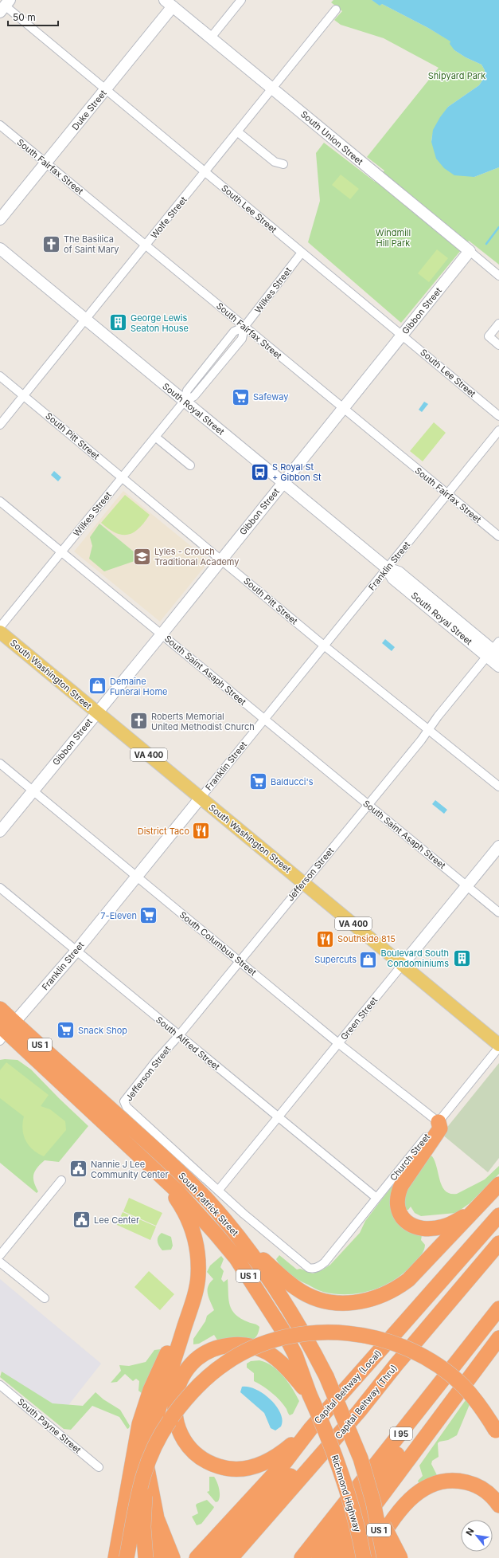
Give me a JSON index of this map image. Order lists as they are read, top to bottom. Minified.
{"streets":{"highway":["US 1","South Patrick Street","Capital Beltway (Local)","Capital Beltway (Thru)","I 95","Richmond Highway"],"main road":["South Washington Street","VA 400"],"street":["Duke Street","South Union Street","South Fairfax Street","South Lee Street","Wolfe Street","Wilkes Street","Gibbon Street","South Royal Street","South Pitt Street","Franklin Street","South Saint Asaph Street","Jefferson Street","South Columbus Street","Green Street","South Alfred Street","Church Street","South Payne Street"]},"crossings":[["Duke Street","South Union Street"],["Duke Street","South Fairfax Street"],["Duke Street","South Lee Street"],["South Union Street","Wolfe Street"],["South Union Street","Gibbon Street"],["South Fairfax Street","Wolfe Street"],["South Fairfax Street","Wilkes Street"],["South Fairfax Street","Gibbon Street"],["South Fairfax Street","Franklin Street"],["South Lee Street","Wolfe Street"],["South Lee Street","Wilkes Street"],["South Lee Street","Gibbon Street"],["Wolfe Street","South Royal Street"],["Wolfe Street","South Pitt Street"],["Wilkes Street","South Royal Street"],["Wilkes Street","South Pitt Street"],["Wilkes Street","South Saint Asaph Street"],["Gibbon Street","South Royal Street"],["Gibbon Street","South Pitt Street"],["Gibbon Street","South Saint Asaph Street"],["Gibbon Street","South Washington Street"],["Gibbon Street","South Columbus Street"],["South Royal Street","Franklin Street"],["South Royal Street","Jefferson Street"],["South Pitt Street","Franklin Street"],["South Pitt Street","Jefferson Street"],["Franklin Street","South Saint Asaph Street"],["Franklin Street","South Washington Street"],["Franklin Street","South Columbus Street"],["Franklin Street","South Alfred Street"],["Franklin Street","South Patrick Street"],["South Saint Asaph Street","Jefferson Street"],["South Saint Asaph Street","Green Street"],["South Washington Street","Jefferson Street"],["South Washington Street","Green Street"],["South Washington Street","Church Street"],["Jefferson Street","South Columbus Street"],["Jefferson Street","South Alfred Street"],["Jefferson Street","South Patrick Street"],["South Columbus Street","Green Street"],["South Columbus Street","Church Street"],["Green Street","South Alfred Street"],["Green Street","South Patrick Street"],["South Alfred Street","Church Street"],["US 1","South Patrick Street"],["Church Street","South Patrick Street"],["South Patrick Street","Richmond Highway"]],"parks":["Shipyard Park","Windmill Hill Park"],"places":{"church":["The Basilica of Saint Mary","Roberts Memorial United Methodist Church"],"building":["George Lewis Seaton House","Boulevard South Condominiums"],"supermarket":["Safeway","Balducci's","7-Eleven","Snack Shop"],"bus stop":["S Royal St + Gibbon St"],"school or university":["Lyles - Crouch Traditional Academy"],"shop":["Demaine Funeral Home","Supercuts"],"restaurant":["District Taco","Southside 815"],"public building":["Nannie J Lee Community Center","Lee Center"]},"scale_bar":"50 m","north":"top left"}
